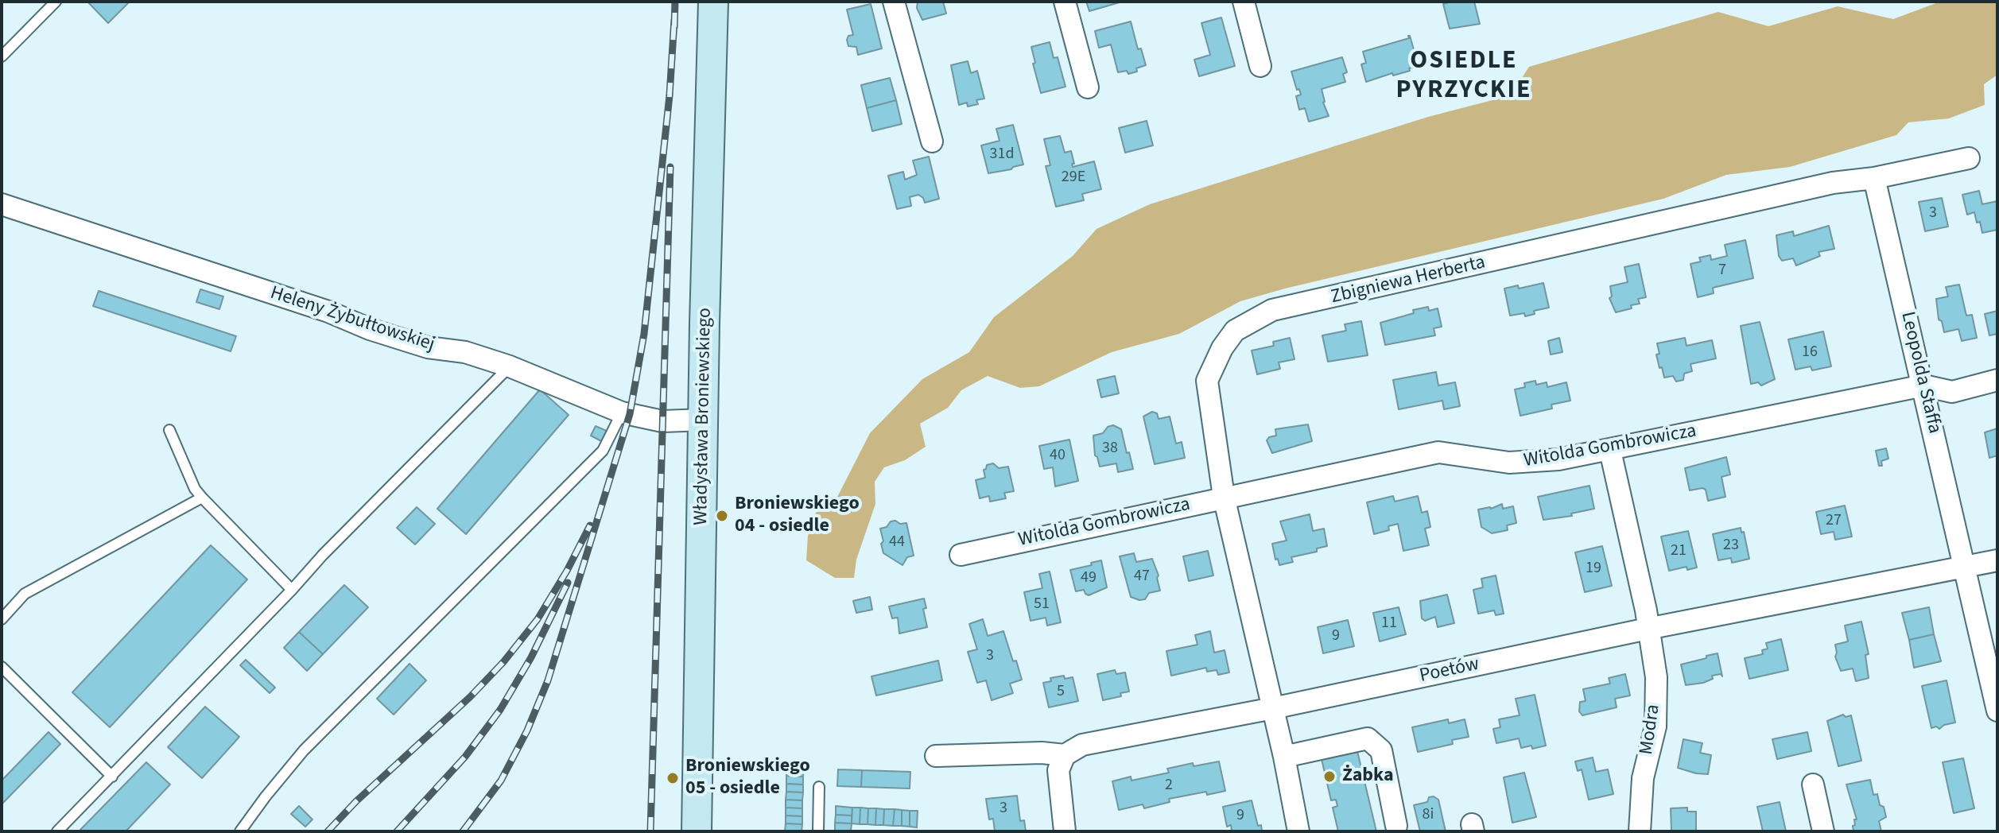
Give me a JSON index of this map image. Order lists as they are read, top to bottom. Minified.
{"streets":{"main road":["Władysława Broniewskiego"],"street":["Zbigniewa Herberta","Heleny Żybułtowskiej","Leopolda Staffa","Witolda Gombrowicza","Poetów","Modra"]},"crossings":[["Zbigniewa Herberta","Leopolda Staffa"],["Zbigniewa Herberta","Witolda Gombrowicza"],["Zbigniewa Herberta","Poetów"],["Heleny Żybułtowskiej","Władysława Broniewskiego"],["Leopolda Staffa","Witolda Gombrowicza"],["Leopolda Staffa","Poetów"],["Poetów","Modra"]],"districts":["OSIEDLE PYRZYCKIE"],"places":["Broniewskiego 04 - osiedle","Żabka","Broniewskiego 05 - osiedle"],"house_numbers":["31d","29E","3","7","16","38","40","27","44","23","21","19","47","49","51","11","9","3","5","2","3","8i","9"]}
